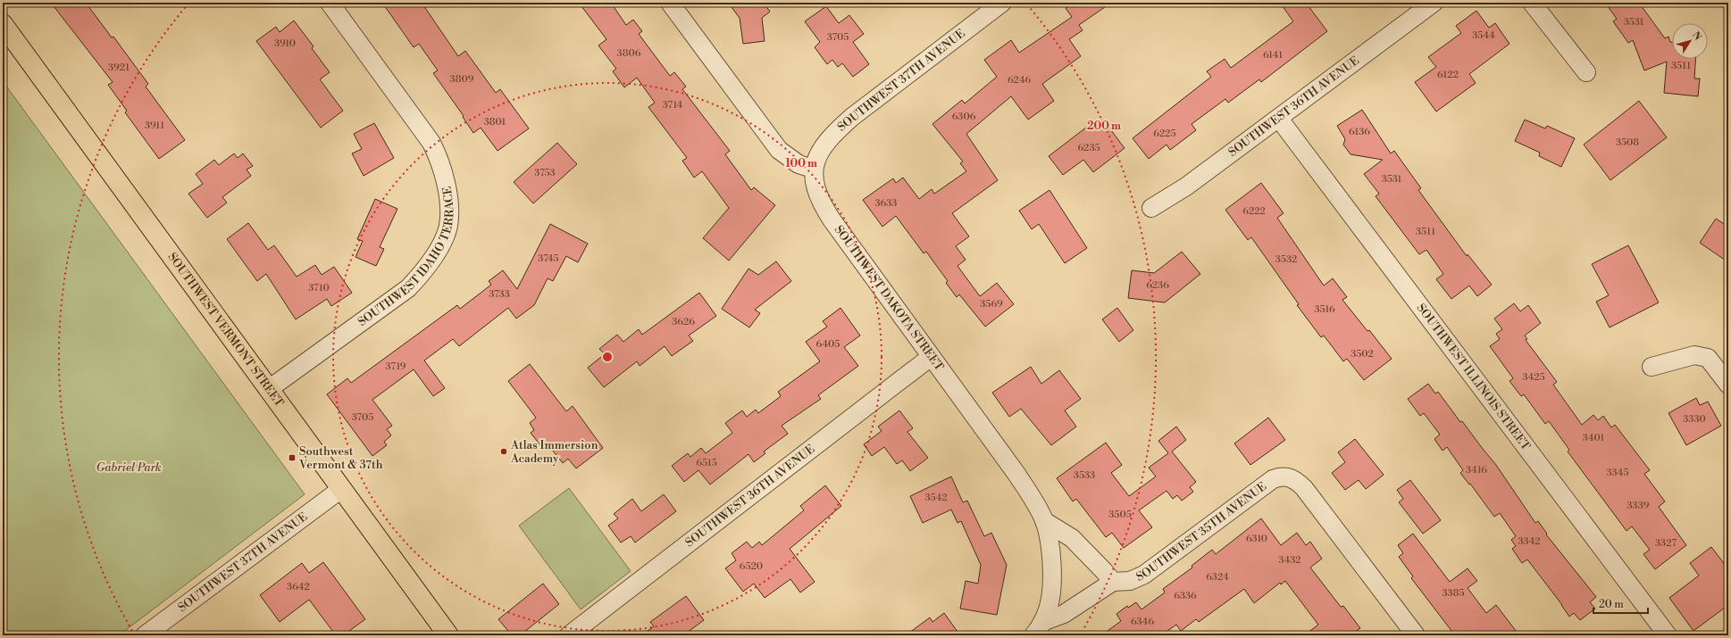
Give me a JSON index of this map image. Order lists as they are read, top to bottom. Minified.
{"streets":{"main road":["SOUTHWEST VERMONT STREET"],"street":["SOUTHWEST 37TH AVENUE","SOUTHWEST 36TH AVENUE","SOUTHWEST IDAHO TERRACE","SOUTHWEST DAKOTA STREET","SOUTHWEST ILLINOIS STREET","SOUTHWEST 35TH AVENUE"]},"crossings":[["SOUTHWEST 37TH AVENUE","SOUTHWEST DAKOTA STREET"],["SOUTHWEST 37TH AVENUE","SOUTHWEST VERMONT STREET"],["SOUTHWEST 36TH AVENUE","SOUTHWEST DAKOTA STREET"],["SOUTHWEST 36TH AVENUE","SOUTHWEST ILLINOIS STREET"],["SOUTHWEST IDAHO TERRACE","SOUTHWEST VERMONT STREET"],["SOUTHWEST DAKOTA STREET","SOUTHWEST 35TH AVENUE"]],"parks":["Gabriel Park"],"places":{"other":["Atlas Immersion Academy"],"transit":["Southwest Vermont & 37th"]},"house_numbers":["3531","3544","3705","3910","3806","6141","3511","3921","6122","3809","6246","3714","6306","3801","3911","6136","6225","3508","6235","3753","3531","3633","6222","3511","3745","3532","6236","3710","3733","3569","3516","3626","6405","3502","3719","3425","3705","3330","3401","6515","3416","3345","3533","3542","3339","3505","6310","3342","3327","3432","6520","6324","3642","3385","6336","6346"],"scale_bar":"20 m","north":"top right","rings":["200 m","100 m"]}
